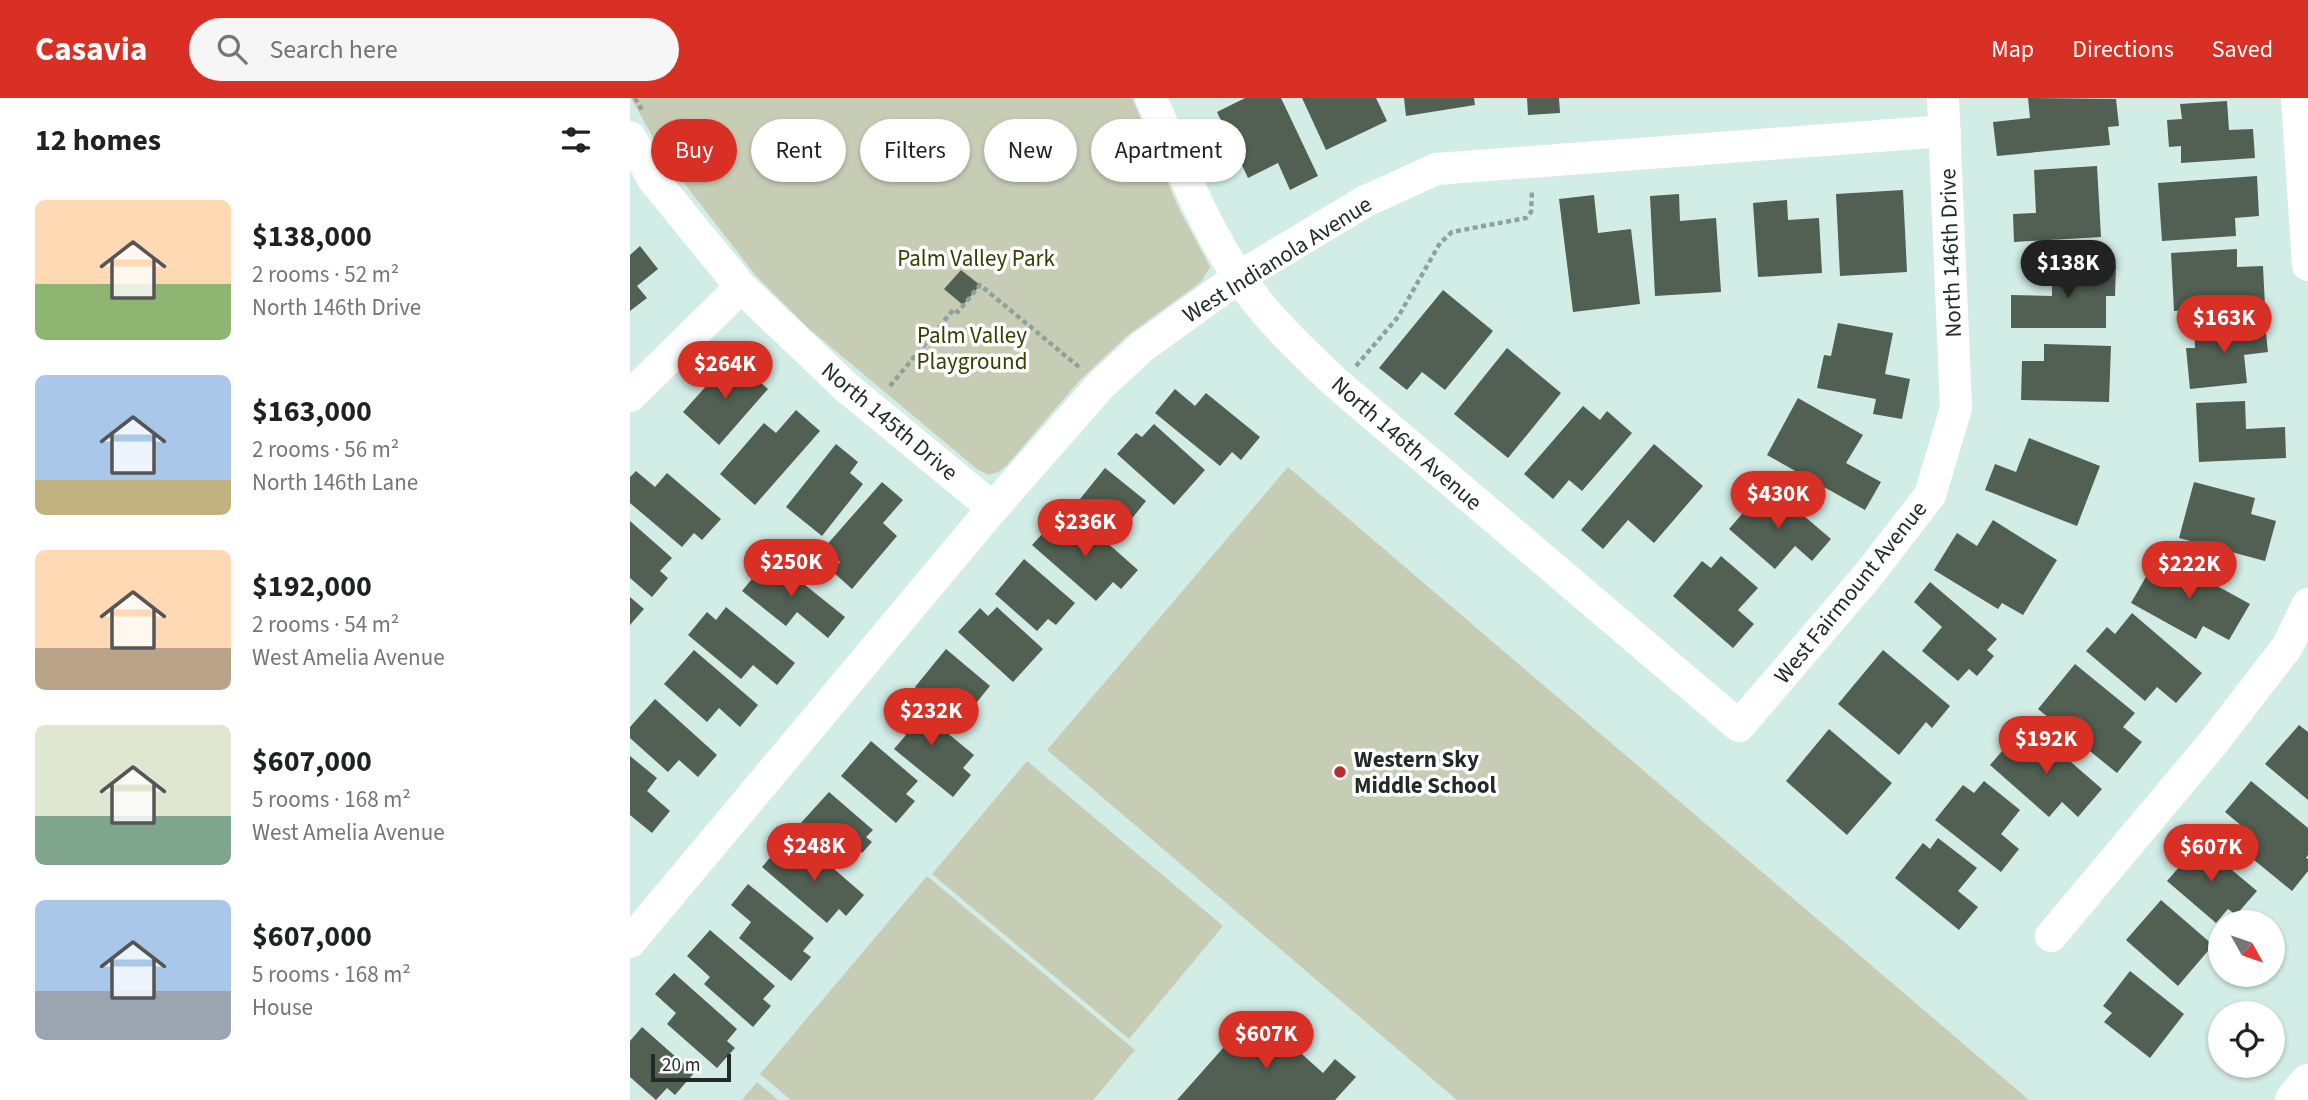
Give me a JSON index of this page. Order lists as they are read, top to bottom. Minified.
{"streets":{"street":["North 146th Drive","West Indianola Avenue","North 145th Drive","North 146th Avenue","West Fairmount Avenue"]},"crossings":[["North 146th Drive","West Indianola Avenue"],["North 146th Drive","West Fairmount Avenue"],["West Indianola Avenue","North 145th Drive"],["West Indianola Avenue","North 146th Avenue"],["North 146th Avenue","West Fairmount Avenue"]],"parks":["Palm Valley Park","Palm Valley Playground"],"places":["Western Sky Middle School"],"scale_bar":"20 m","north":"bottom right","page":{"header":"Casavia","search":"Search here","nav":["Map","Directions","Saved"],"heading":"12 homes","chip":["Buy","Rent","Filters","New","Apartment"],"list":[{"name":"$138,000","note":"2 rooms · 52 m² · North 146th Drive"},{"name":"$163,000","note":"2 rooms · 56 m² · North 146th Lane"},{"name":"$192,000","note":"2 rooms · 54 m² · West Amelia Avenue"},{"name":"$607,000","note":"5 rooms · 168 m² · West Amelia Avenue"},{"name":"$607,000","note":"5 rooms · 168 m² · House"}],"price":["$138K","$163K","$264K","$430K","$236K","$250K","$222K","$232K","$192K","$248K","$607K","$607K"],"scale":"20 m"}}
